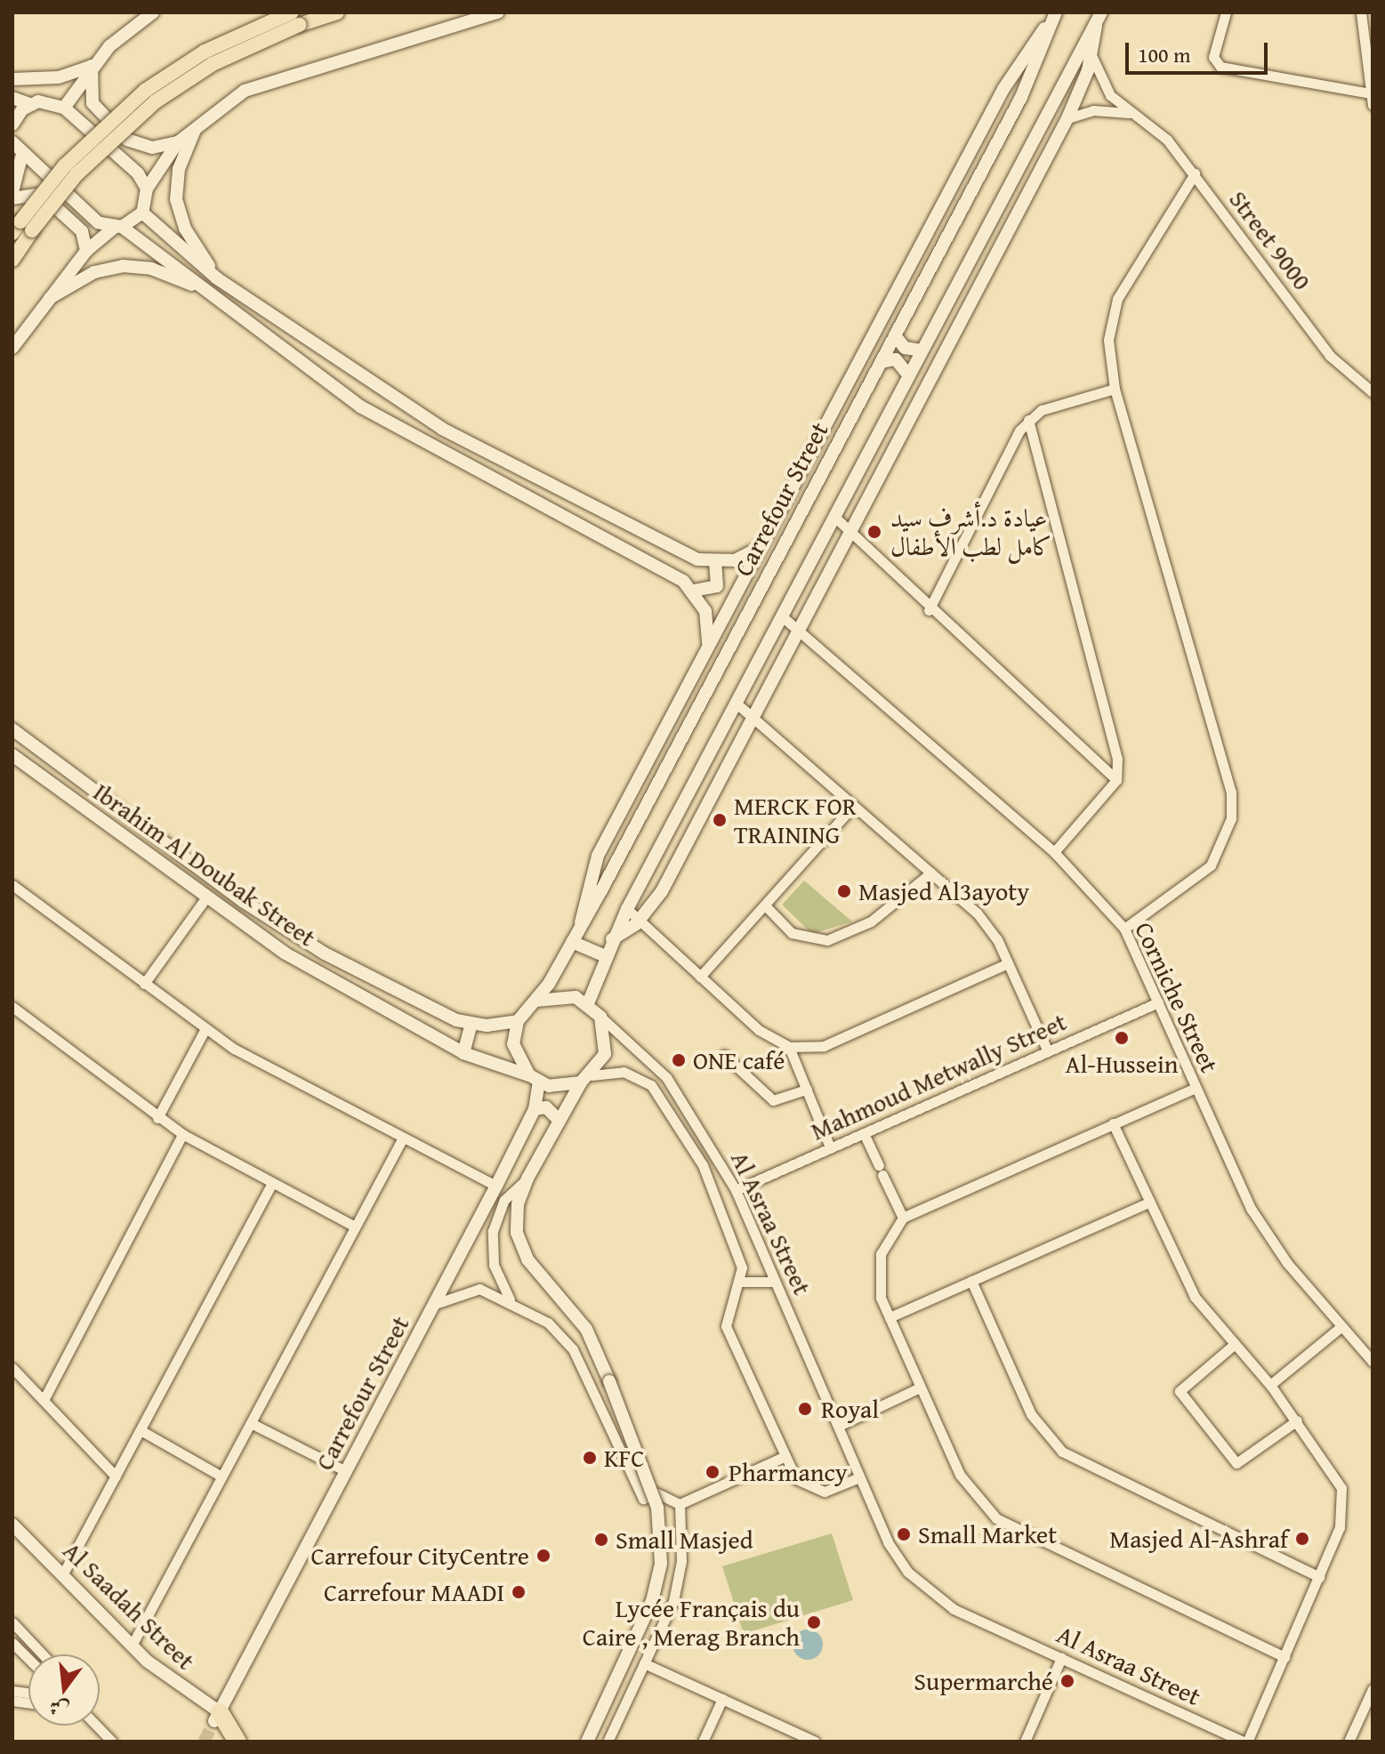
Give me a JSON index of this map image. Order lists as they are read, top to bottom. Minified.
{"streets":{"street":["Street 9000","Carrefour Street","Ibrahim Al Doubak Street","Corniche Street","Mahmoud Metwally Street","Al Asraa Street","Al Saadah Street"]},"crossings":[["Carrefour Street","Ibrahim Al Doubak Street"],["Carrefour Street","Al Asraa Street"],["Carrefour Street","Al Saadah Street"],["Ibrahim Al Doubak Street","Al Asraa Street"],["Corniche Street","Mahmoud Metwally Street"],["Mahmoud Metwally Street","Al Asraa Street"]],"places":["عيادة د.أشرف سيد كامل لطب الأطفال","MERCK FOR TRAINING","Masjed Al3ayoty","Al-Hussein","ONE café","Royal","KFC","Pharmancy","Small Market","Masjed Al-Ashraf","Small Masjed","Carrefour CityCentre","Carrefour MAADI","Lycée Français du Caire , Merag Branch","Supermarché"],"scale_bar":"100 m","north":"bottom"}
